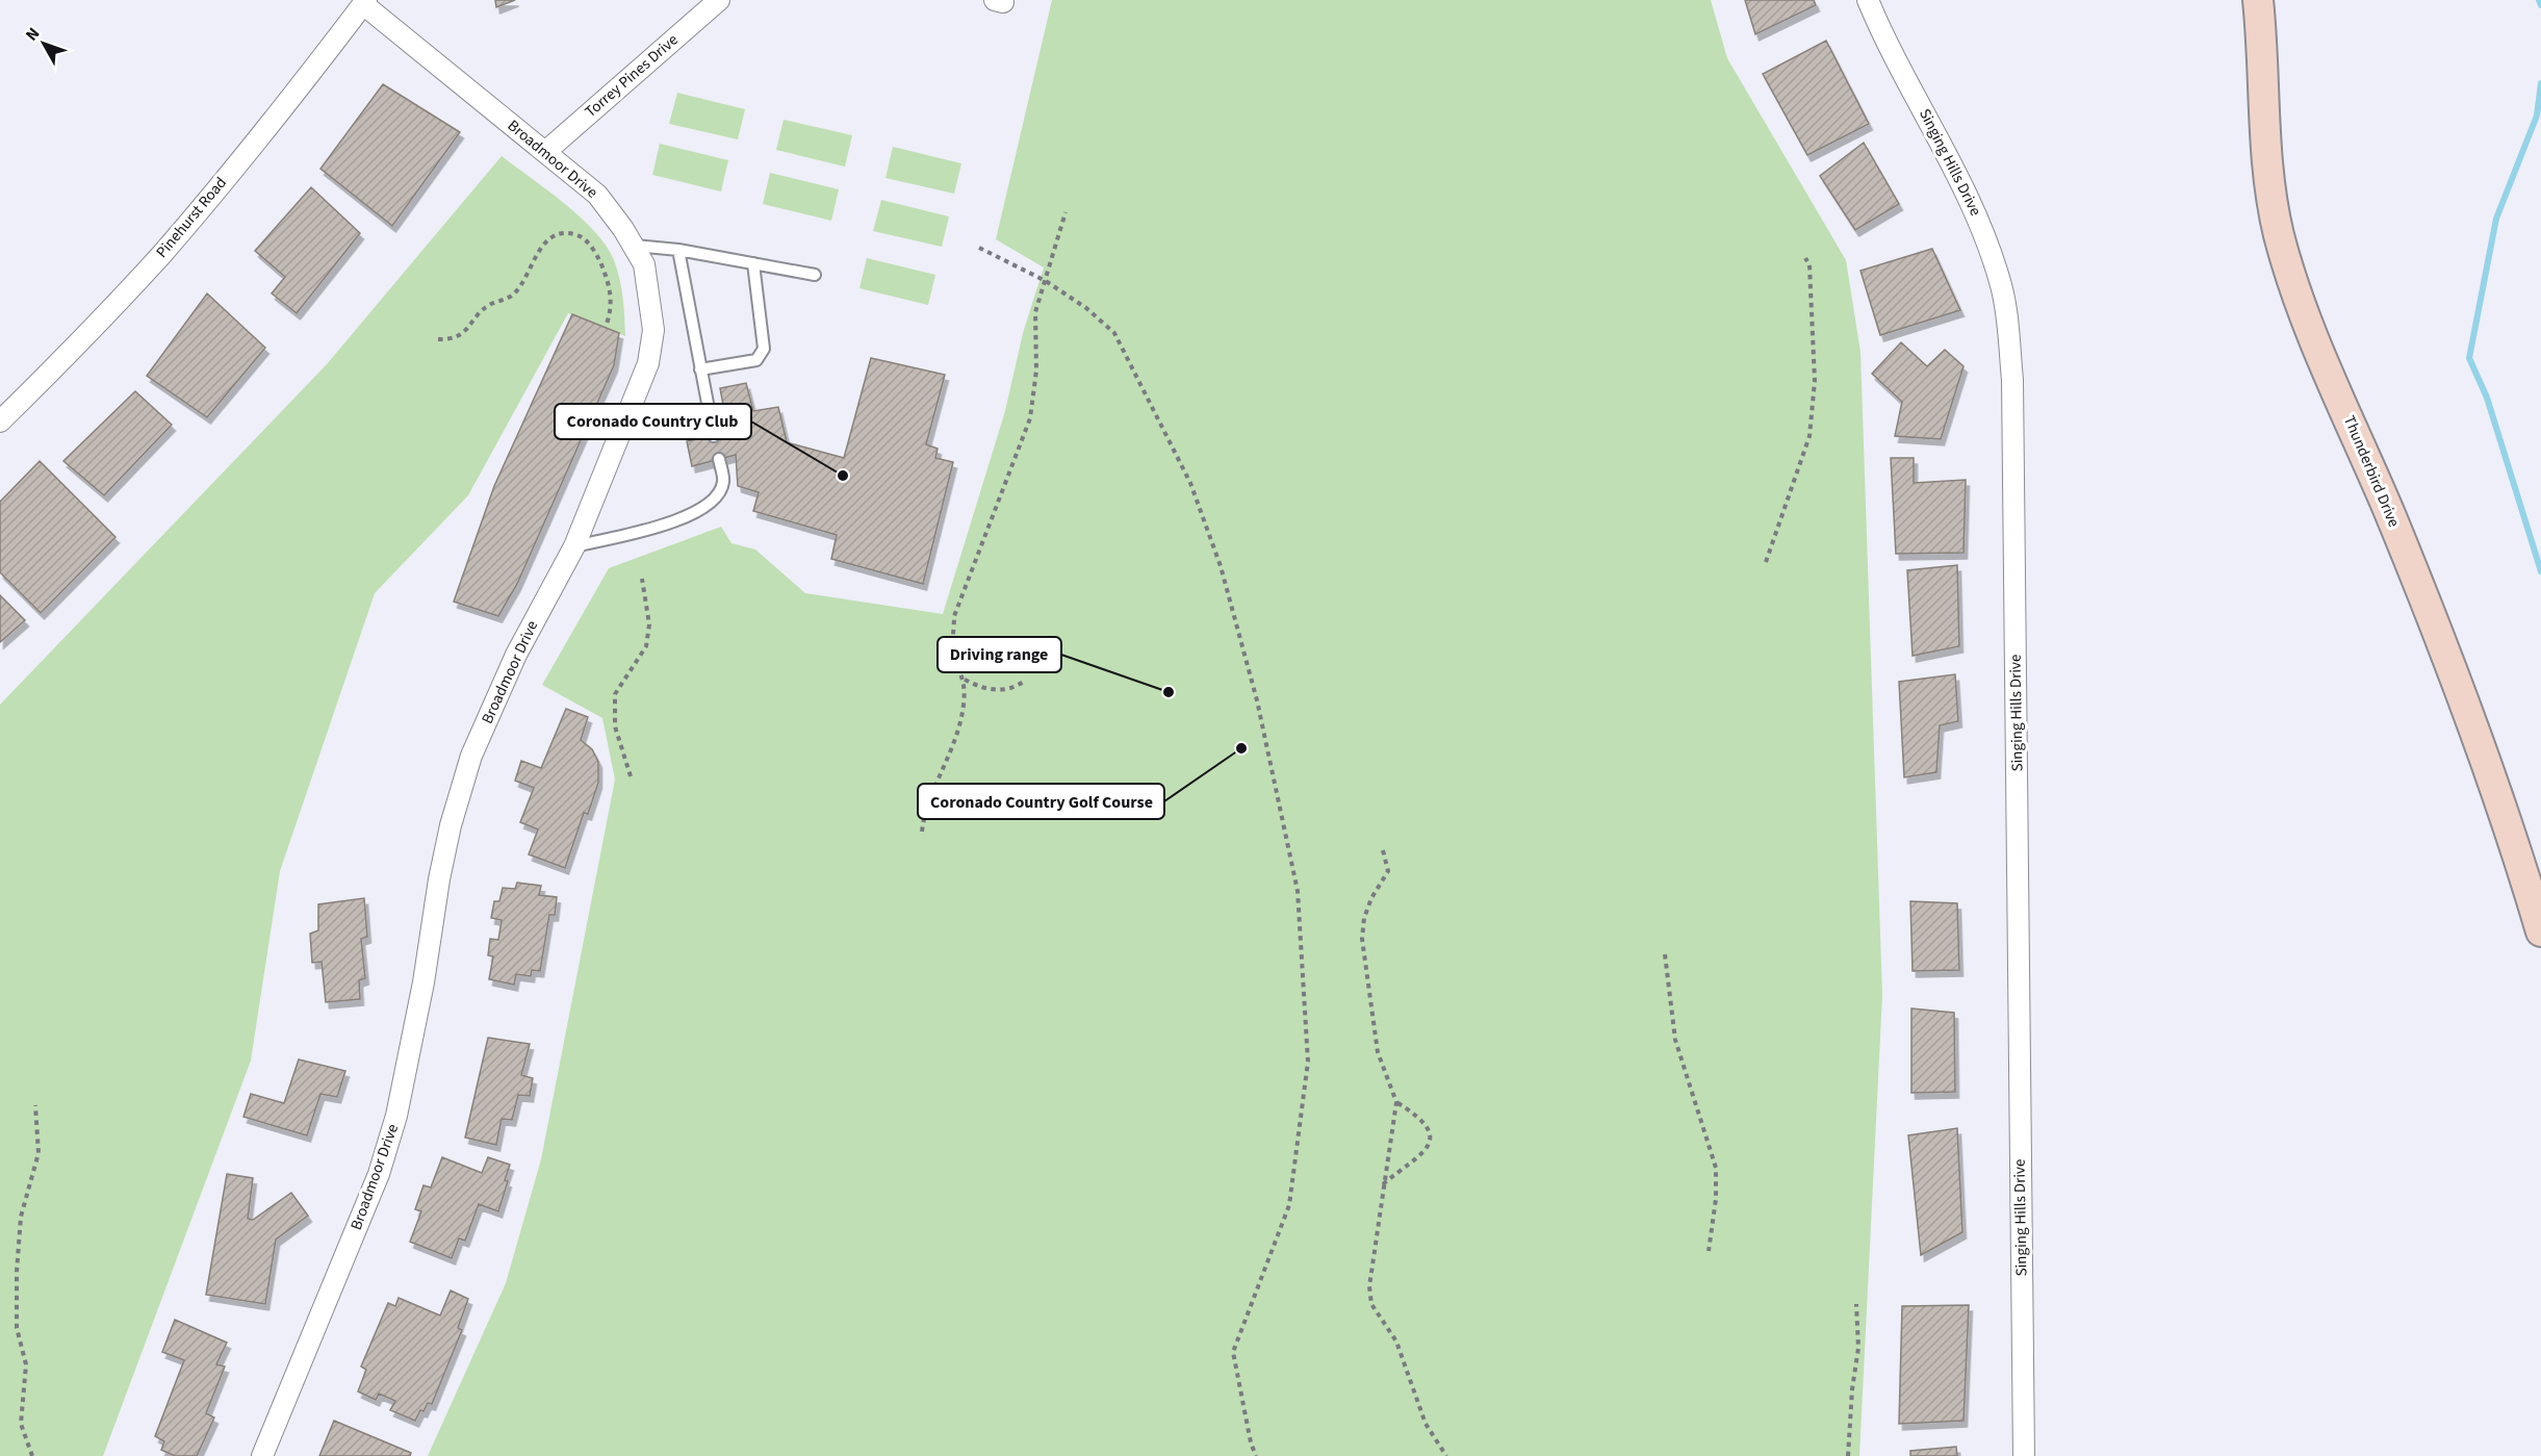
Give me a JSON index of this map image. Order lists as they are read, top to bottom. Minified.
{"streets":{"street":["Torrey Pines Drive","Broadmoor Drive","Singing Hills Drive","Pinehurst Road","Thunderbird Drive"]},"crossings":[["Torrey Pines Drive","Broadmoor Drive"],["Broadmoor Drive","Pinehurst Road"]],"places":["Coronado Country Club","Driving range","Coronado Country Golf Course"],"north":"top left"}
